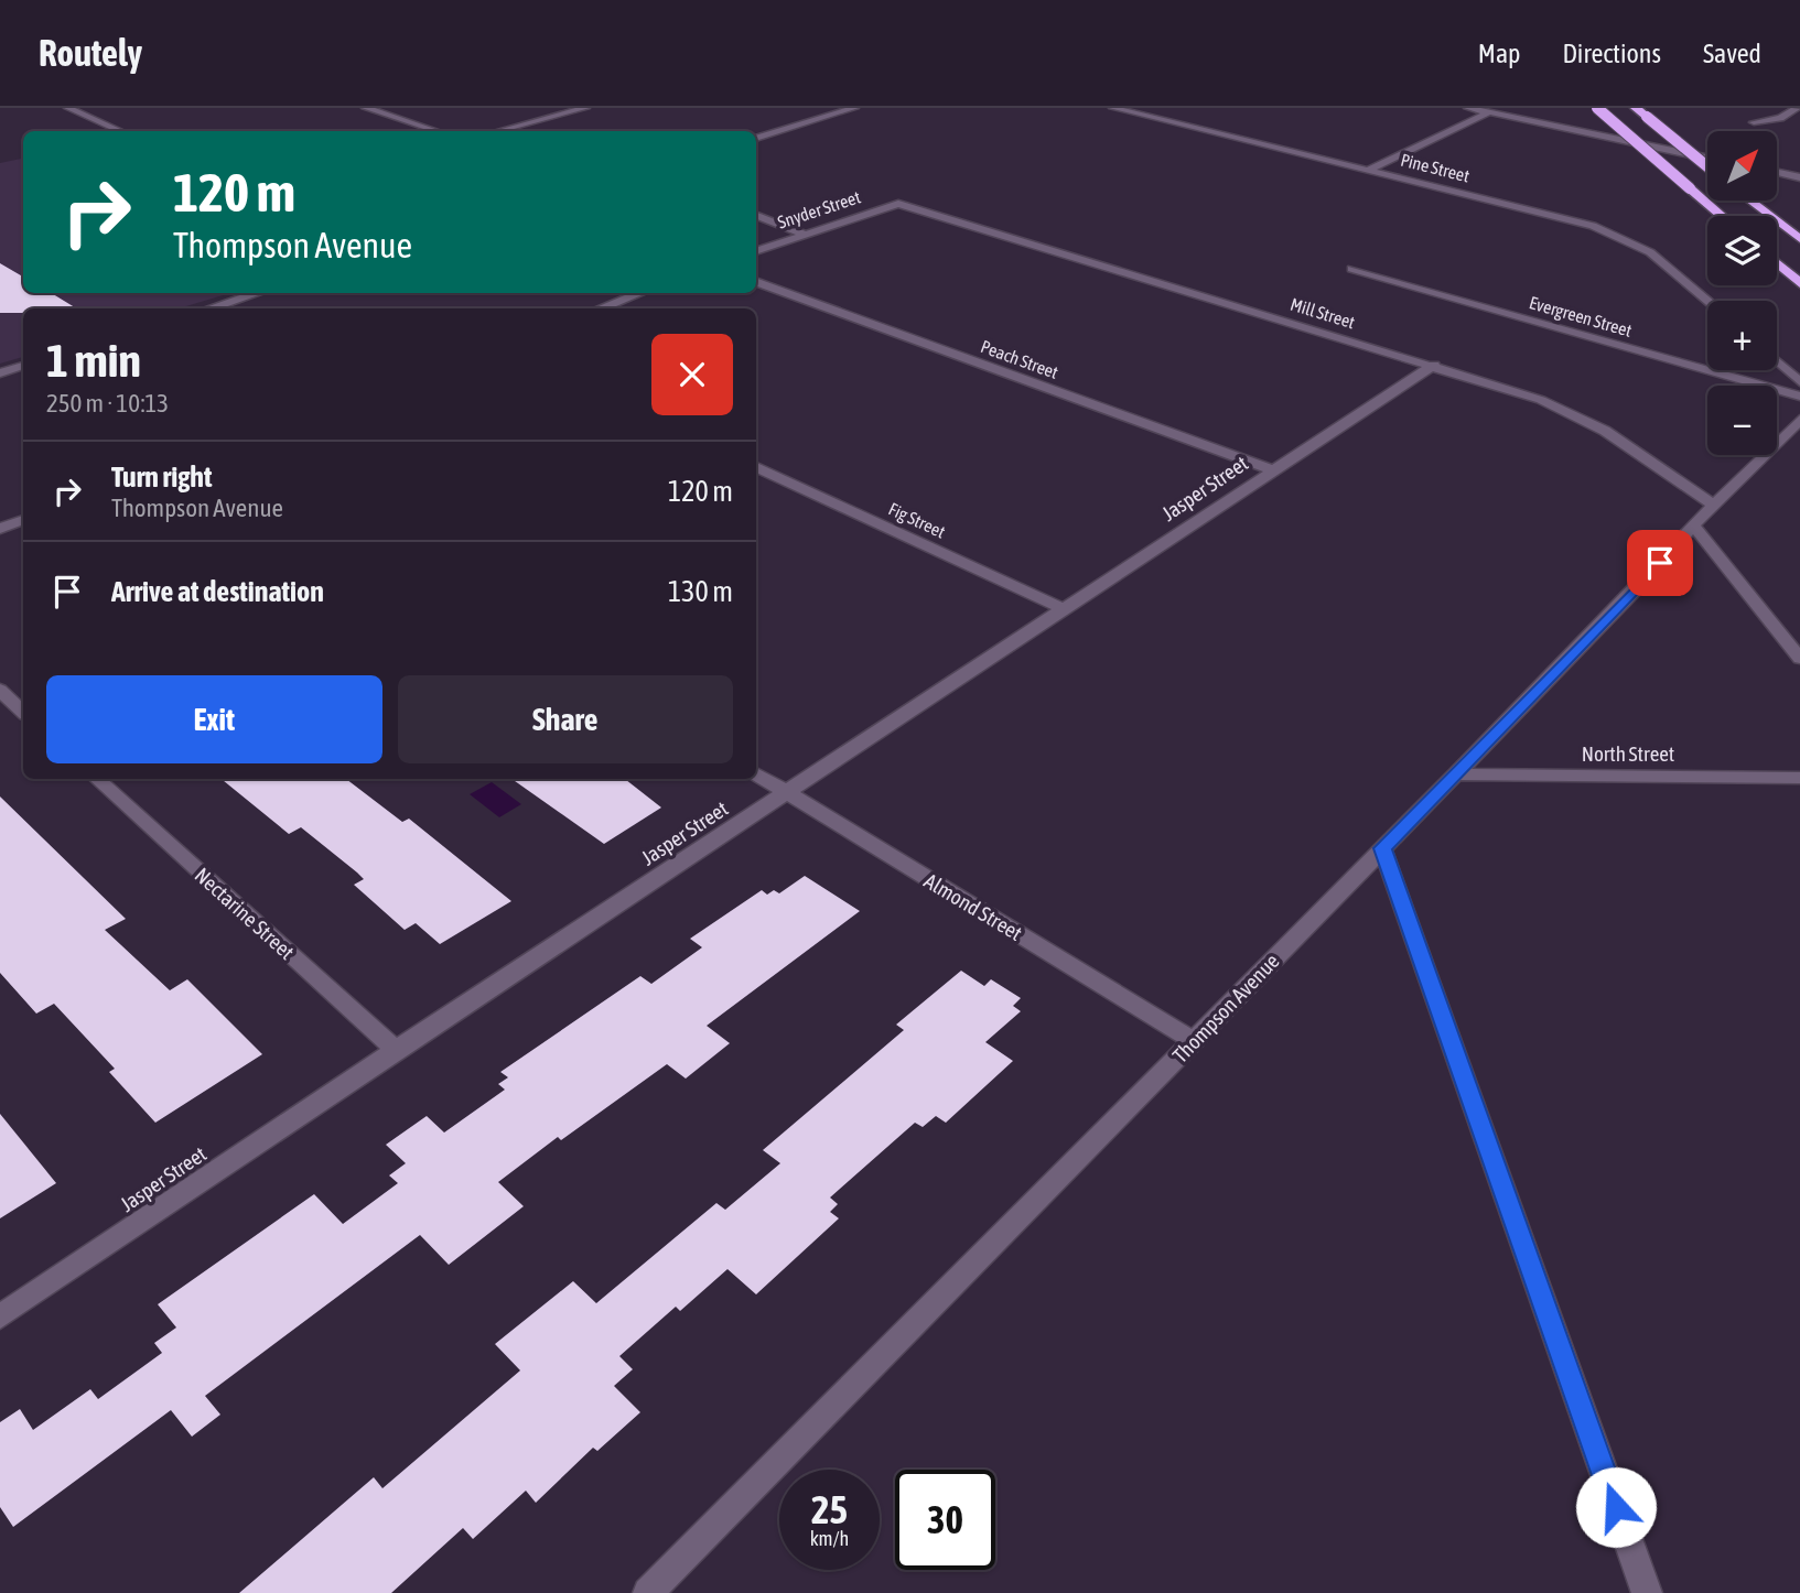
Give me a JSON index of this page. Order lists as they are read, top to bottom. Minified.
{"streets":{"street":["Pine Street","Snyder Street","Mill Street","Evergreen Street","Peach Street","Jasper Street","Fig Street","North Street","Almond Street","Nectarine Street","Thompson Avenue"]},"crossings":[["Snyder Street","Mill Street"],["Mill Street","Jasper Street"],["Mill Street","Thompson Avenue"],["Peach Street","Jasper Street"],["Jasper Street","Fig Street"],["Jasper Street","Almond Street"],["Jasper Street","Nectarine Street"],["North Street","Thompson Avenue"],["Almond Street","Thompson Avenue"]],"north":"top right","page":{"header":"Routely","nav":["Map","Directions","Saved"],"map_buttons":["+","−"],"turn":["120 m","Thompson Avenue"],"heading":["1 min","250 m · 10:13"],"list":[{"name":"Turn right","note":"Thompson Avenue","value":"120 m"},{"name":"Arrive at destination","value":"130 m"}],"buttons":["Exit","Share"],"speed":"25 km/h","limit":"30"}}
